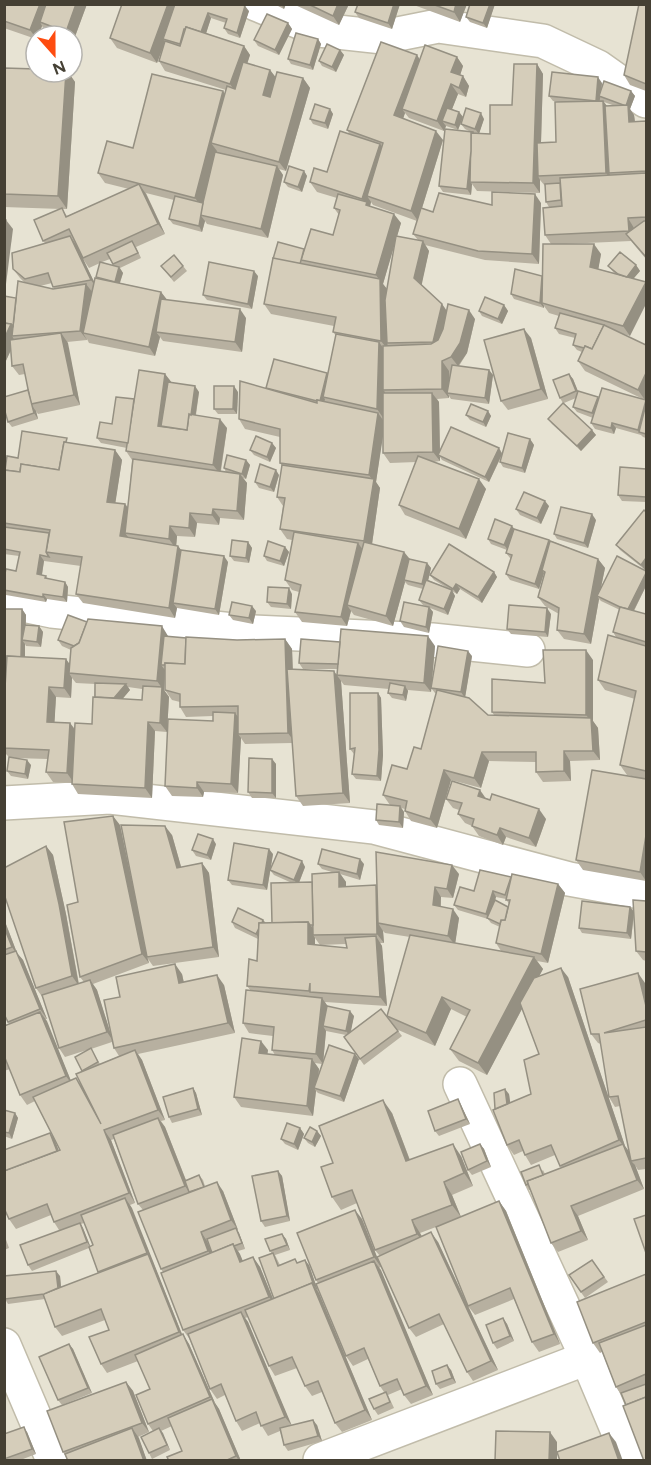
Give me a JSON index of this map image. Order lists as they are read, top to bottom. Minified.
{"north":"bottom"}
